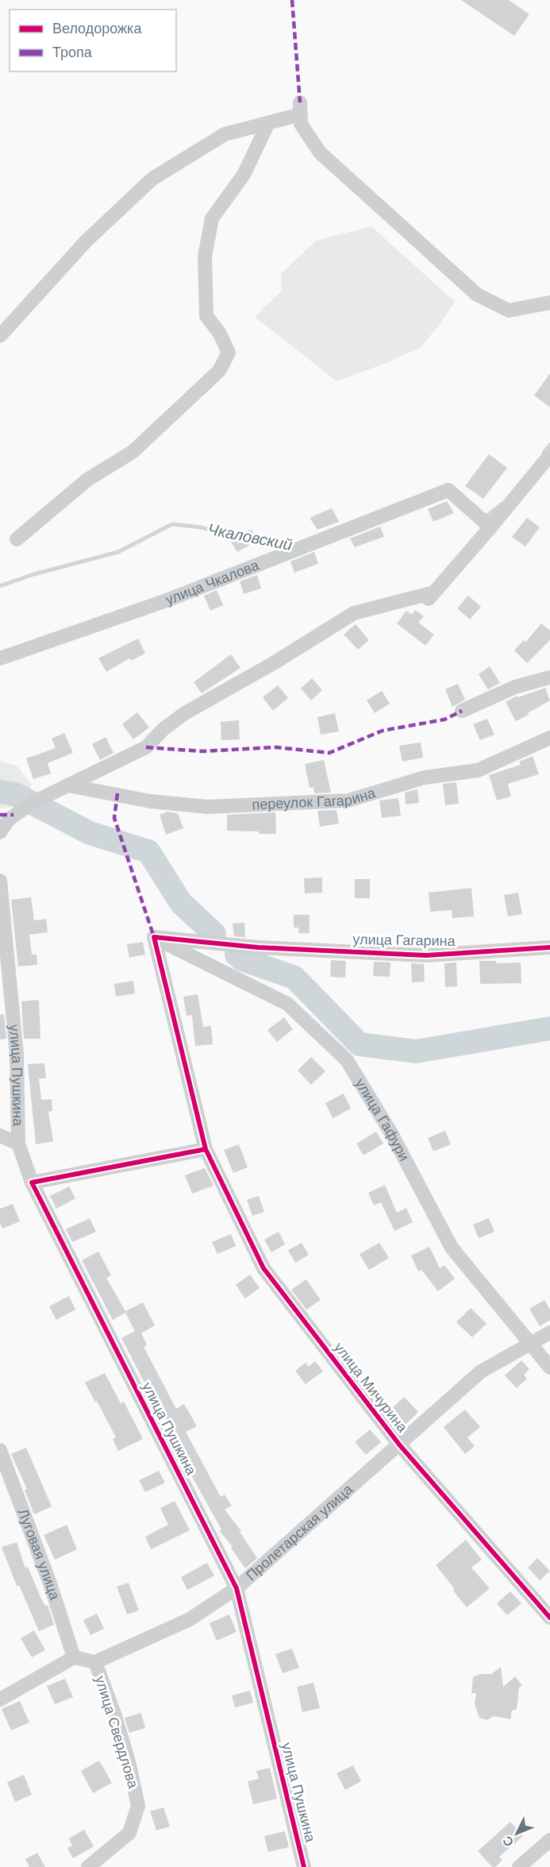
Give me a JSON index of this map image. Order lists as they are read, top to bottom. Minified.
{"streets":{"street":["улица Чкалова","переулок Гагарина","улица Гагарина","улица Пушкина","улица Гафури","улица Мичурина","Пролетарская улица","Луговая улица","улица Свердлова"]},"crossings":[["улица Гагарина","улица Гафури"],["улица Гагарина","улица Мичурина"],["улица Пушкина","Пролетарская улица"],["улица Гафури","улица Мичурина"],["улица Гафури","Пролетарская улица"],["улица Мичурина","Пролетарская улица"],["Пролетарская улица","улица Свердлова"]],"water":["Чкаловский"],"legend":["Велодорожка","Тропа"],"north":"bottom left"}
